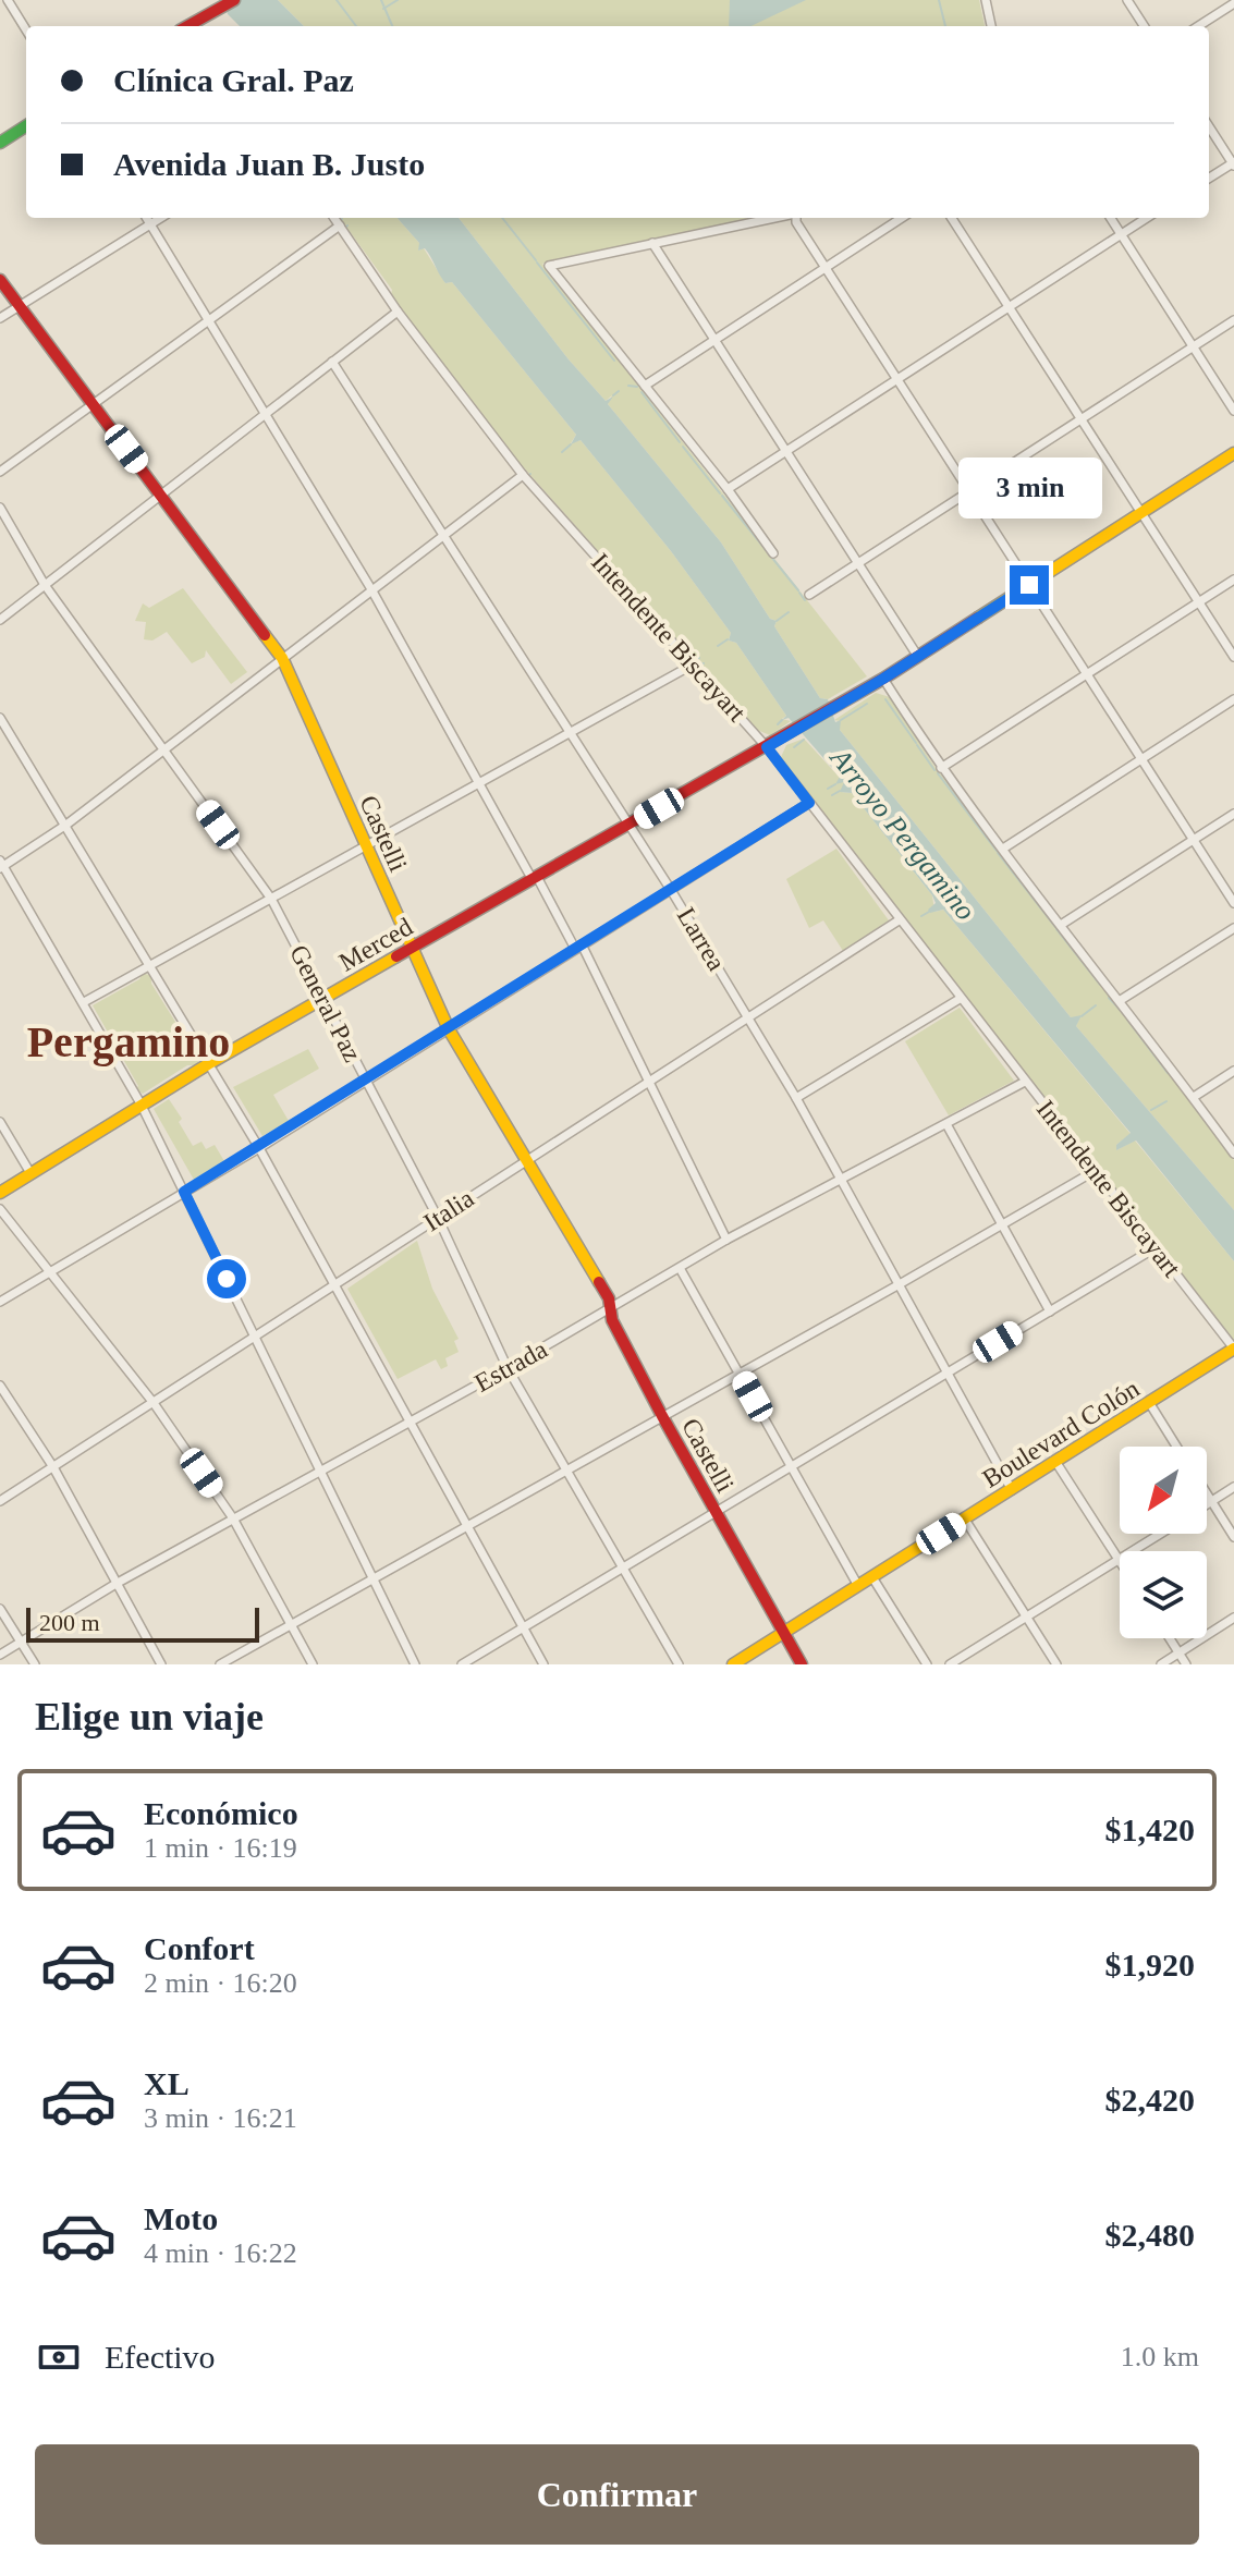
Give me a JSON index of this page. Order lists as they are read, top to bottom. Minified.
{"streets":{"street":["Intendente Biscayart","Castelli","Larrea","Merced","General Paz","Italia","Estrada","Boulevard Colón"]},"crossings":[["Intendente Biscayart","Merced"],["Intendente Biscayart","Italia"],["Intendente Biscayart","Estrada"],["Intendente Biscayart","Boulevard Colón"],["Castelli","Merced"],["Castelli","Italia"],["Castelli","Estrada"],["Castelli","Boulevard Colón"],["Larrea","Merced"],["Larrea","Italia"],["Larrea","Estrada"],["Larrea","Boulevard Colón"],["Merced","General Paz"],["General Paz","Italia"],["General Paz","Estrada"]],"districts":["Pergamino"],"water":["Arroyo Pergamino"],"scale_bar":"200 m","north":"bottom left","page":{"banner":["Clínica Gral. Paz","Avenida Juan B. Justo"],"bubble":"3 min","scale":"200 m","heading":"Elige un viaje","list":[{"name":"Económico","note":"1 min · 16:19","value":"$1,420"},{"name":"Confort","note":"2 min · 16:20","value":"$1,920"},{"name":"XL","note":"3 min · 16:21","value":"$2,420"},{"name":"Moto","note":"4 min · 16:22","value":"$2,480"}],"pay":["Efectivo","1.0 km"],"buttons":"Confirmar"}}
